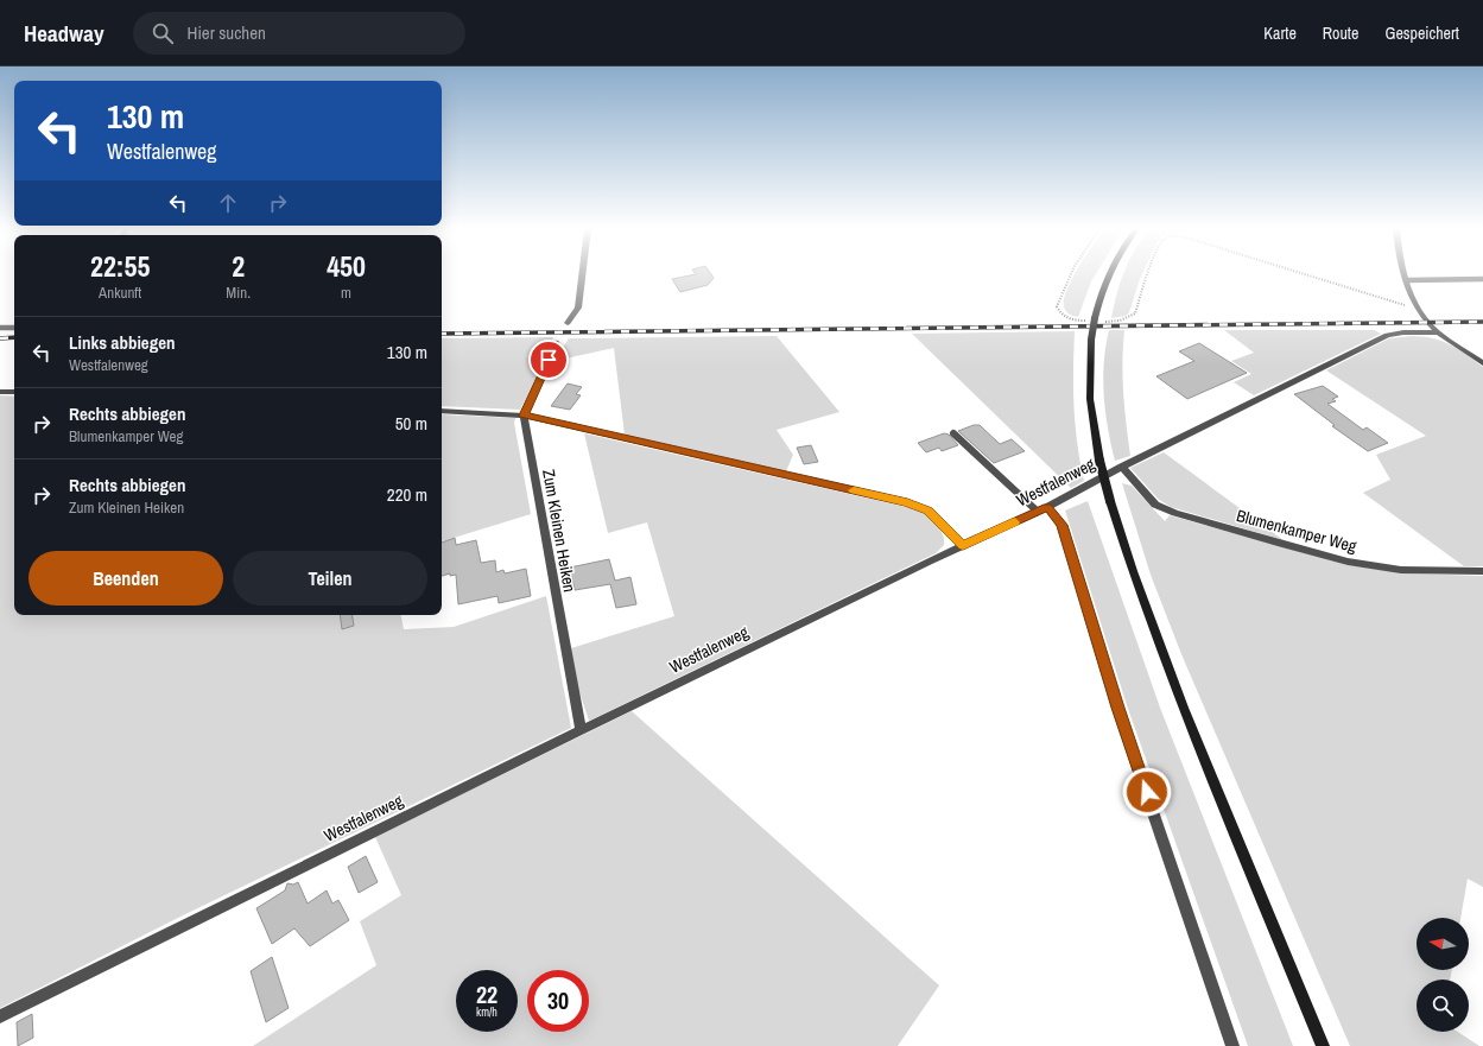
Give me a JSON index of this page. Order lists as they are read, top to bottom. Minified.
{"streets":{"street":["Westfalenweg","Zum Kleinen Heiken","Blumenkamper Weg"]},"crossings":[["Westfalenweg","Zum Kleinen Heiken"],["Westfalenweg","Blumenkamper Weg"]],"north":"left","page":{"header":"Headway","search":"Hier suchen","nav":["Karte","Route","Gespeichert"],"turn":["130 m","Westfalenweg"],"eta":["22:55","Ankunft","2","Min.","450","m"],"list":[{"name":"Links abbiegen","note":"Westfalenweg","value":"130 m"},{"name":"Rechts abbiegen","note":"Blumenkamper Weg","value":"50 m"},{"name":"Rechts abbiegen","note":"Zum Kleinen Heiken","value":"220 m"}],"buttons":["Beenden","Teilen"],"speed":"22 km/h","limit":"30"}}
